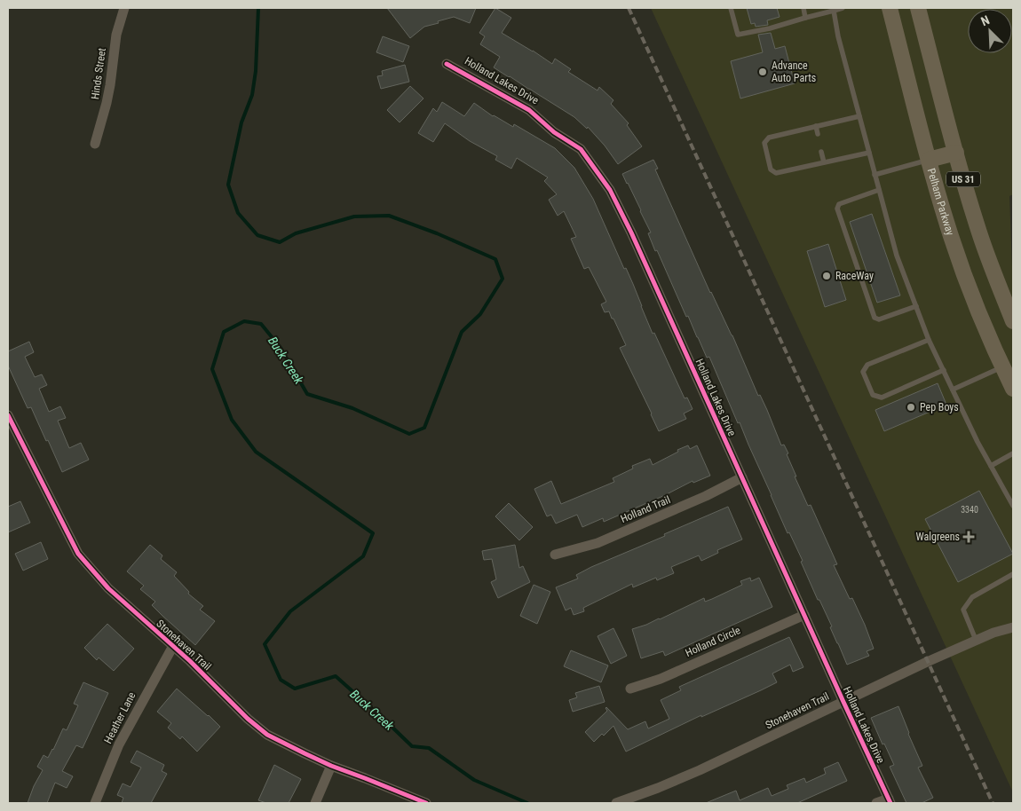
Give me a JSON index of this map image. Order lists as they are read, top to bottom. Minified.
{"streets":{"main road":["US 31","Pelham Parkway"],"street":["Hinds Street","Holland Lakes Drive","Holland Trail","Holland Circle","Stonehaven Trail","Heather Lane"]},"crossings":[["Holland Lakes Drive","Holland Trail"],["Holland Lakes Drive","Holland Circle"],["Holland Lakes Drive","Stonehaven Trail"],["Stonehaven Trail","Heather Lane"]],"water":["Buck Creek"],"places":{"other":["Advance Auto Parts","RaceWay","Pep Boys"],"health":["Walgreens"]},"house_numbers":["3340"],"north":"top left"}
